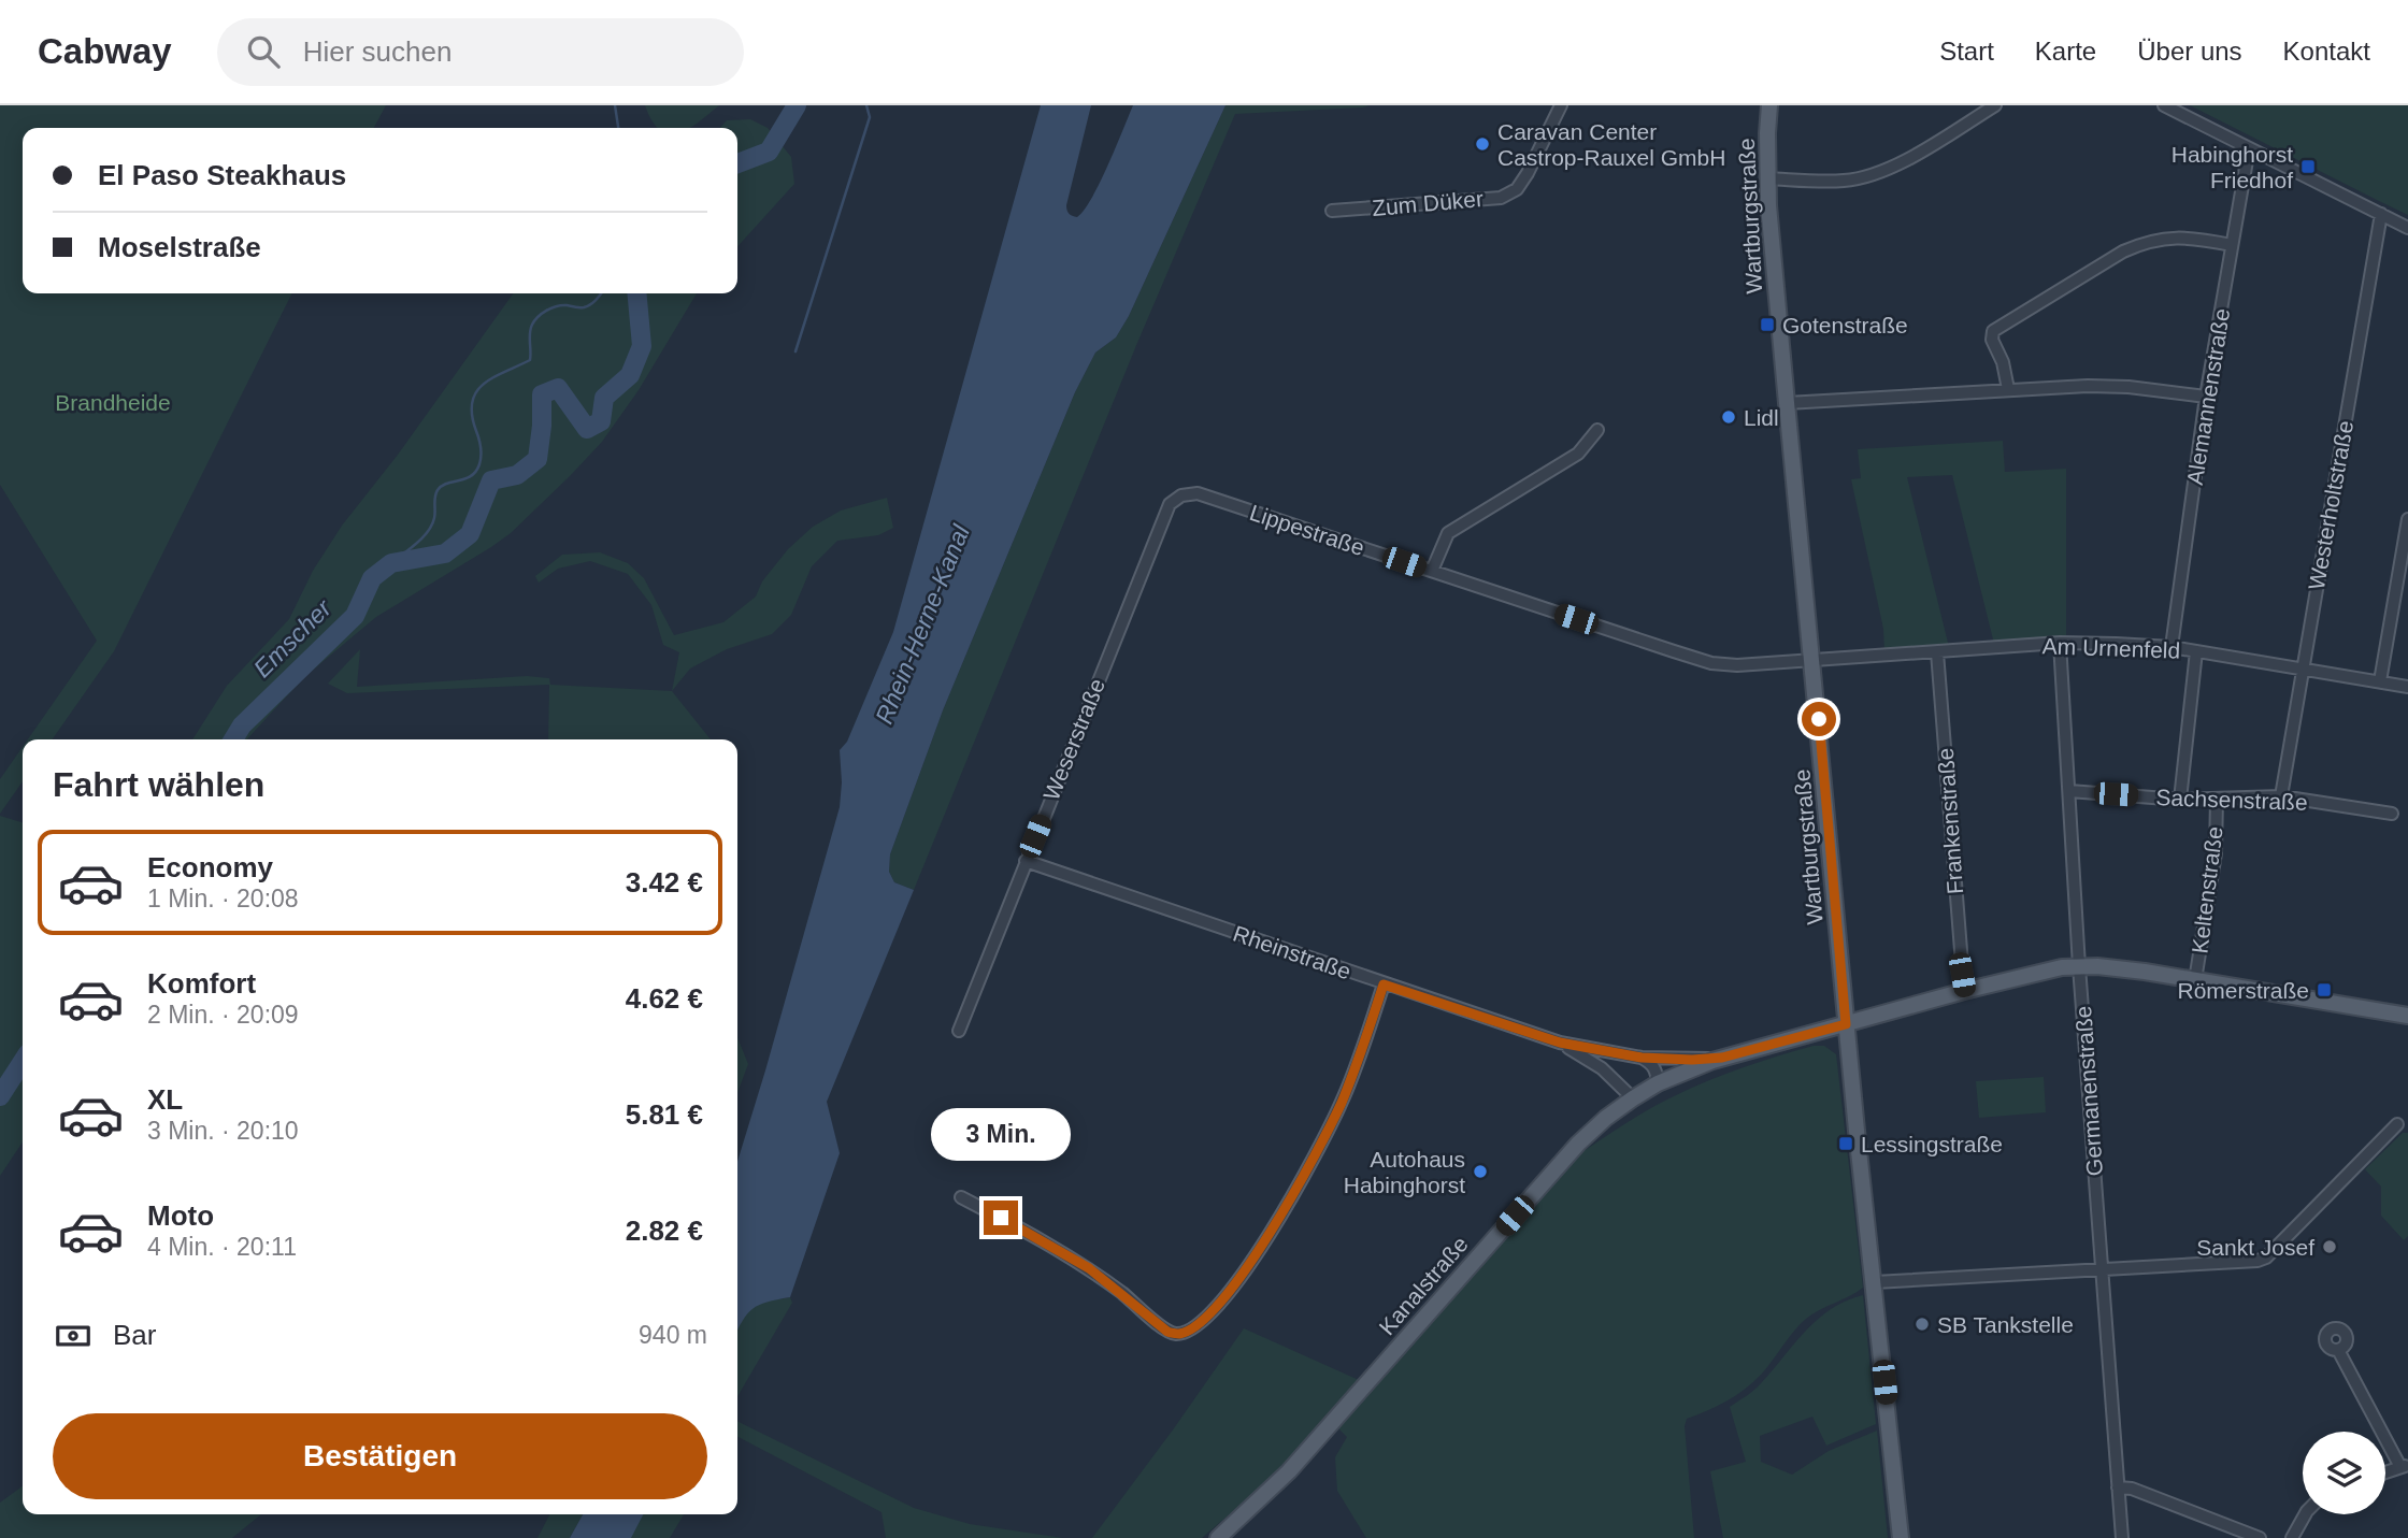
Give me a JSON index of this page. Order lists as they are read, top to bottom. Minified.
{"streets":{"main road":["Wartburgstraße","Kanalstraße"],"street":["Zum Düker","Alemannenstraße","Westerholtstraße","Lippestraße","Am Urnenfeld","Weserstraße","Sachsenstraße","Frankenstraße","Keltenstraße","Rheinstraße","Germanenstraße"]},"crossings":[["Wartburgstraße","Lippestraße"],["Wartburgstraße","Am Urnenfeld"],["Wartburgstraße","Kanalstraße"],["Alemannenstraße","Am Urnenfeld"],["Westerholtstraße","Am Urnenfeld"],["Westerholtstraße","Sachsenstraße"],["Lippestraße","Am Urnenfeld"],["Lippestraße","Weserstraße"],["Am Urnenfeld","Frankenstraße"],["Am Urnenfeld","Germanenstraße"],["Weserstraße","Rheinstraße"],["Sachsenstraße","Keltenstraße"],["Sachsenstraße","Germanenstraße"],["Rheinstraße","Kanalstraße"]],"water":["Rhein-Herne-Kanal","Emscher"],"parks":["Brandheide"],"places":{"other":["Caravan Center Castrop-Rauxel GmbH","Lidl","Autohaus Habinghorst","Sankt Josef","SB Tankstelle"],"transit":["Habinghorst Friedhof","Gotenstraße","Römerstraße","Lessingstraße"]},"page":{"header":"Cabway","search":"Hier suchen","nav":["Start","Karte","Über uns","Kontakt"],"banner":["El Paso Steakhaus","Moselstraße"],"heading":"Fahrt wählen","list":[{"name":"Economy","note":"1 Min. · 20:08","value":"3.42 €"},{"name":"Komfort","note":"2 Min. · 20:09","value":"4.62 €"},{"name":"XL","note":"3 Min. · 20:10","value":"5.81 €"},{"name":"Moto","note":"4 Min. · 20:11","value":"2.82 €"}],"bubble":"3 Min.","pay":["Bar","940 m"],"buttons":"Bestätigen"}}
